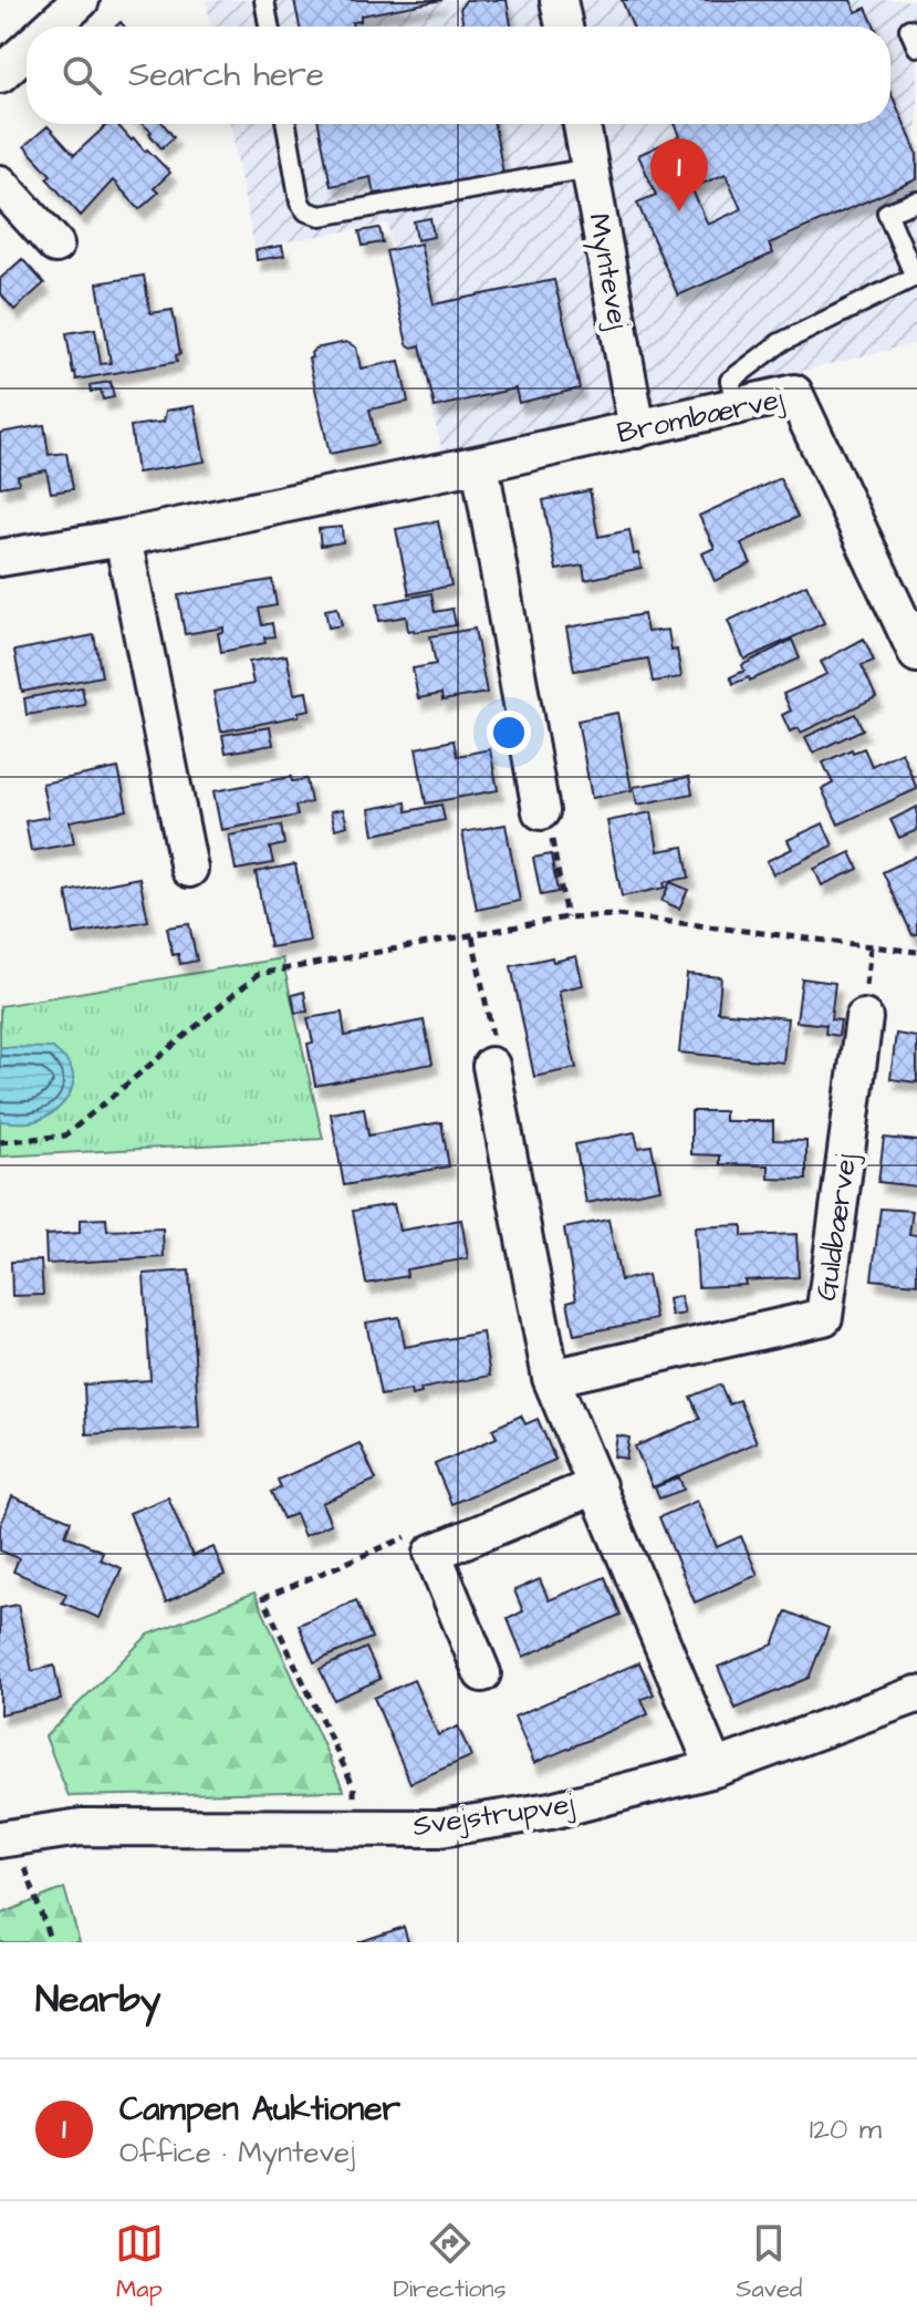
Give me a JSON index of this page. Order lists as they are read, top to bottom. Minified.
{"streets":{"street":["Myntevej","Brombærvej","Guldbærvej","Svejstrupvej"]},"crossings":[["Myntevej","Brombærvej"]],"page":{"search":"Search here","pins":"1","heading":"Nearby","list":[{"mark":"1","name":"Campen Auktioner","note":"Office · Myntevej","value":"120 m"}],"nav":["Map","Directions","Saved"]}}
